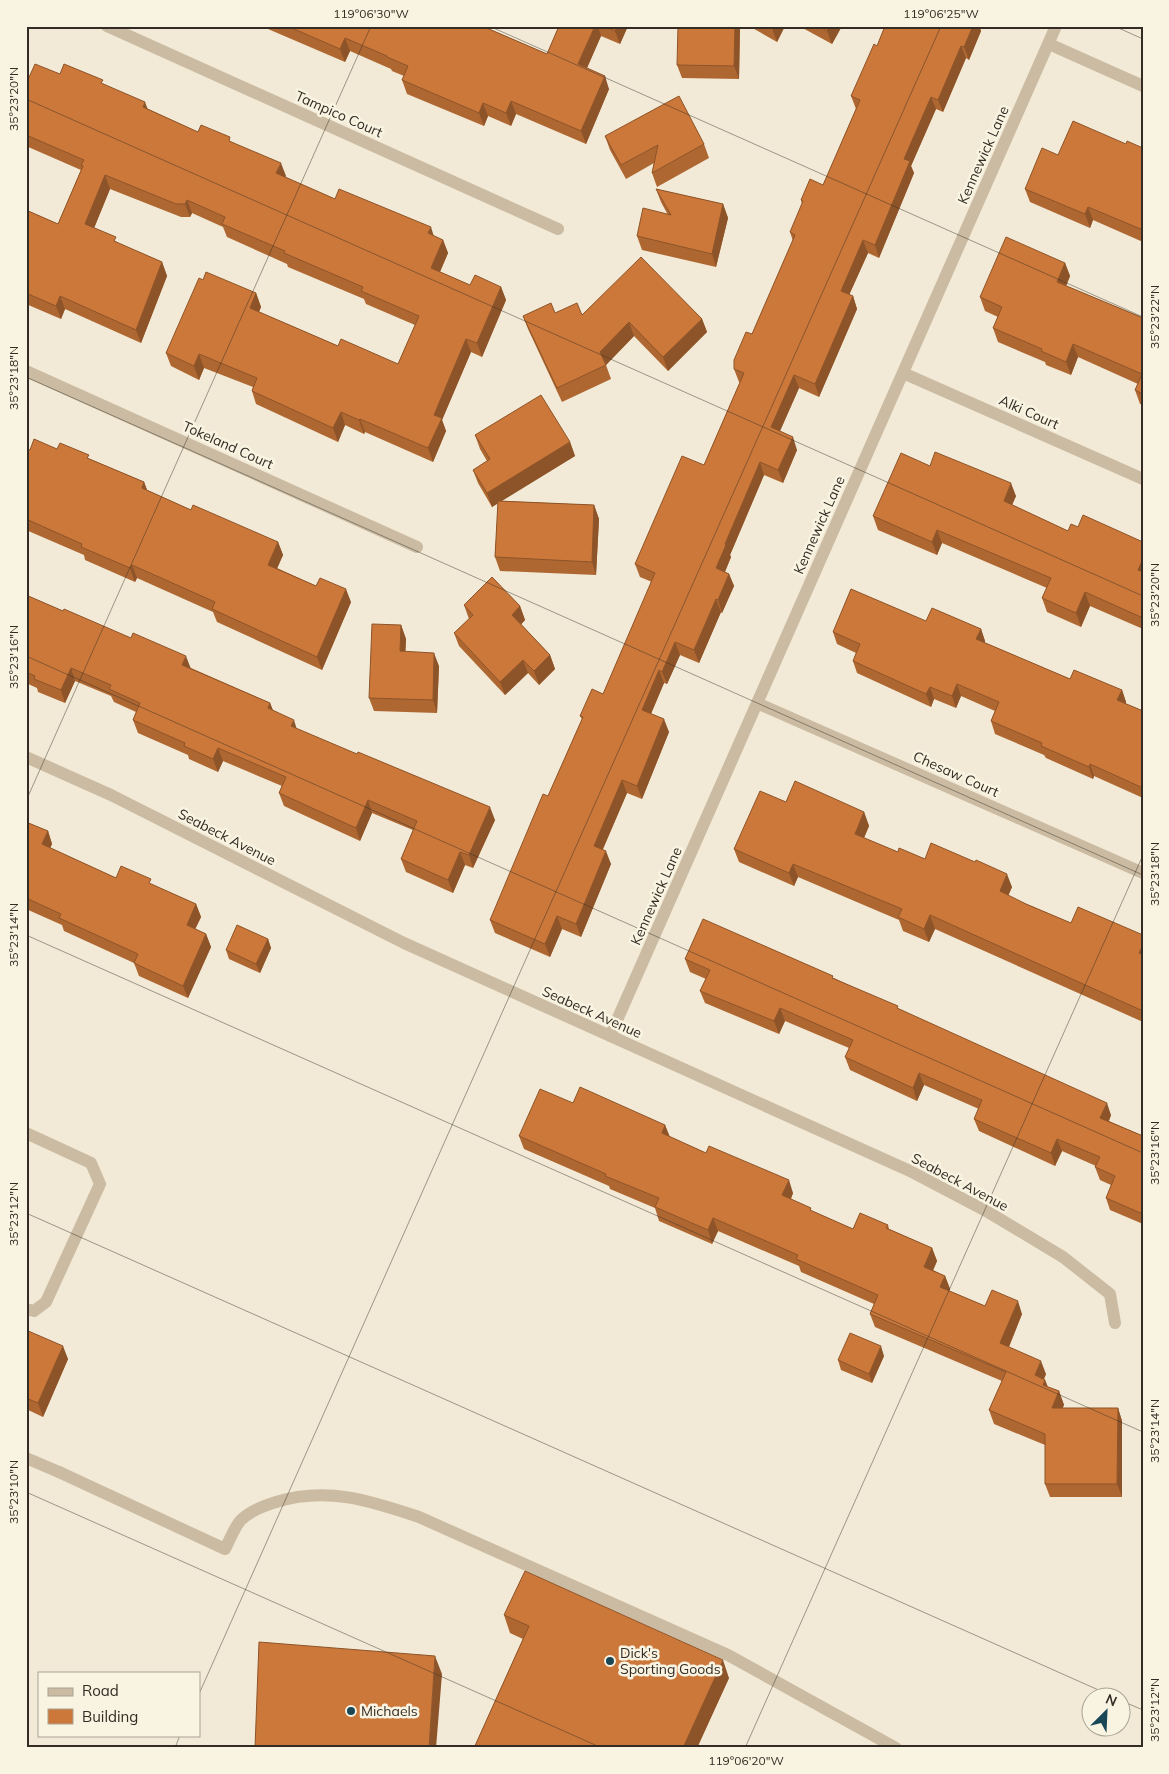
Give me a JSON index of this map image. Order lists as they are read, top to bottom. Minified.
{"streets":{"street":["Tampico Court","Kennewick Lane","Alki Court","Tokeland Court","Chesaw Court","Seabeck Avenue"]},"crossings":[["Kennewick Lane","Alki Court"],["Kennewick Lane","Chesaw Court"],["Kennewick Lane","Seabeck Avenue"]],"places":["Dick's Sporting Goods","Michaels"],"legend":["Road","Building"],"north":"top right","coordinates":["119°06'30\"W","119°06'25\"W","35°23'20\"N","35°23'22\"N","35°23'18\"N","35°23'16\"N","35°23'14\"N","35°23'12\"N","35°23'10\"N","119°06'20\"W"]}
